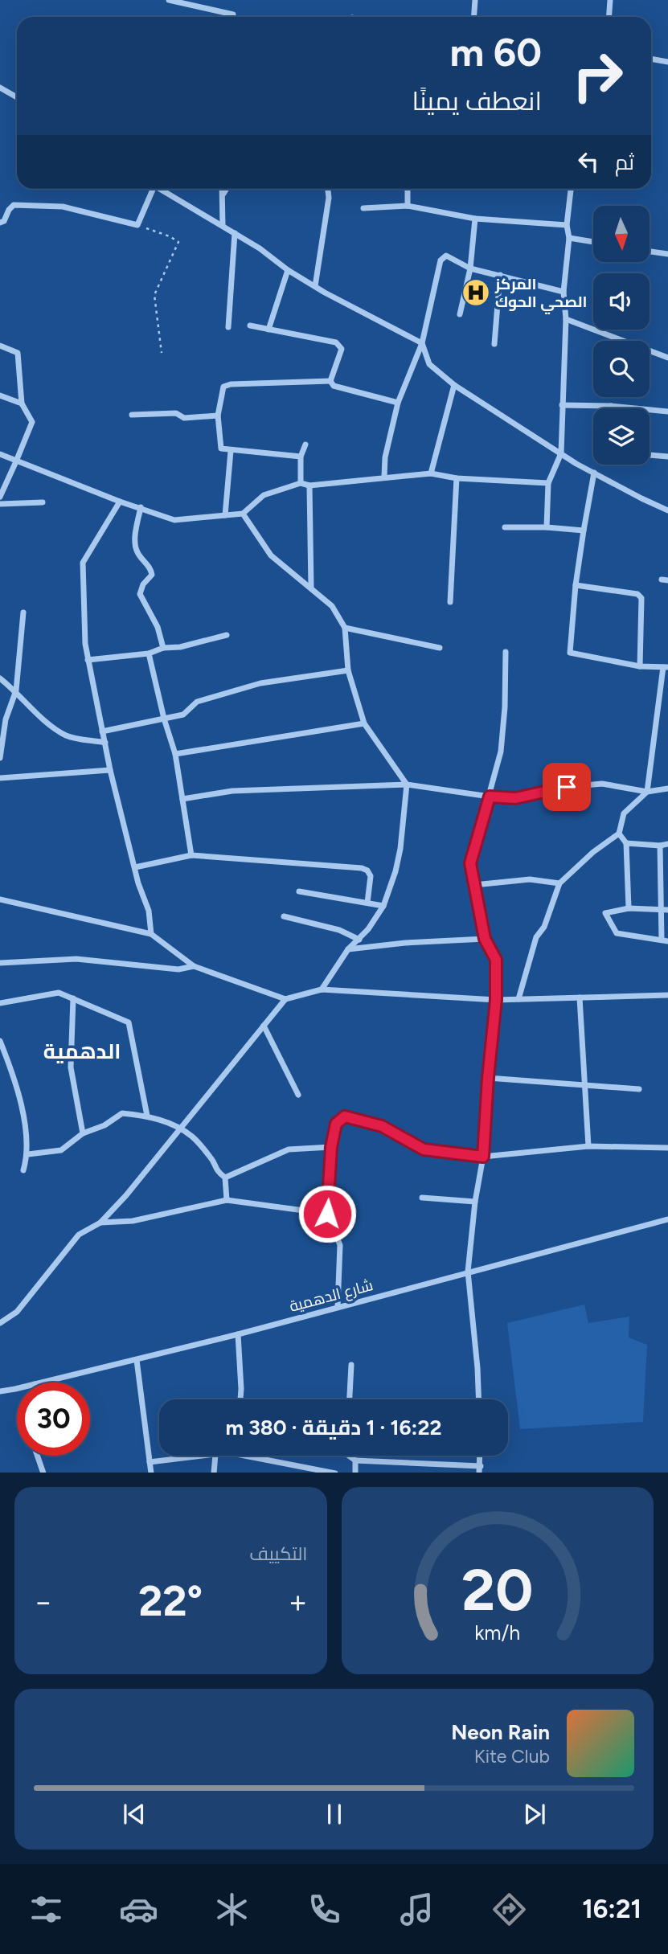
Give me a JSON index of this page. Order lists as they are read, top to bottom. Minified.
{"streets":{"street":["شارع الدهمية"]},"districts":["الدهمية"],"places":{"hospital":["المركز الصحي الحوك"]},"north":"bottom","page":{"turn":["60 m","انعطف يمينًا"],"then":"ثم","limit":"30","trip":"16:22 · 1 دقيقة · 380 m","tile":"التكييف","heat":["−","22°","+"],"song":["Neon Rain","Kite Club"],"tabs":"16:21","gauge":["20","km/h"]}}
